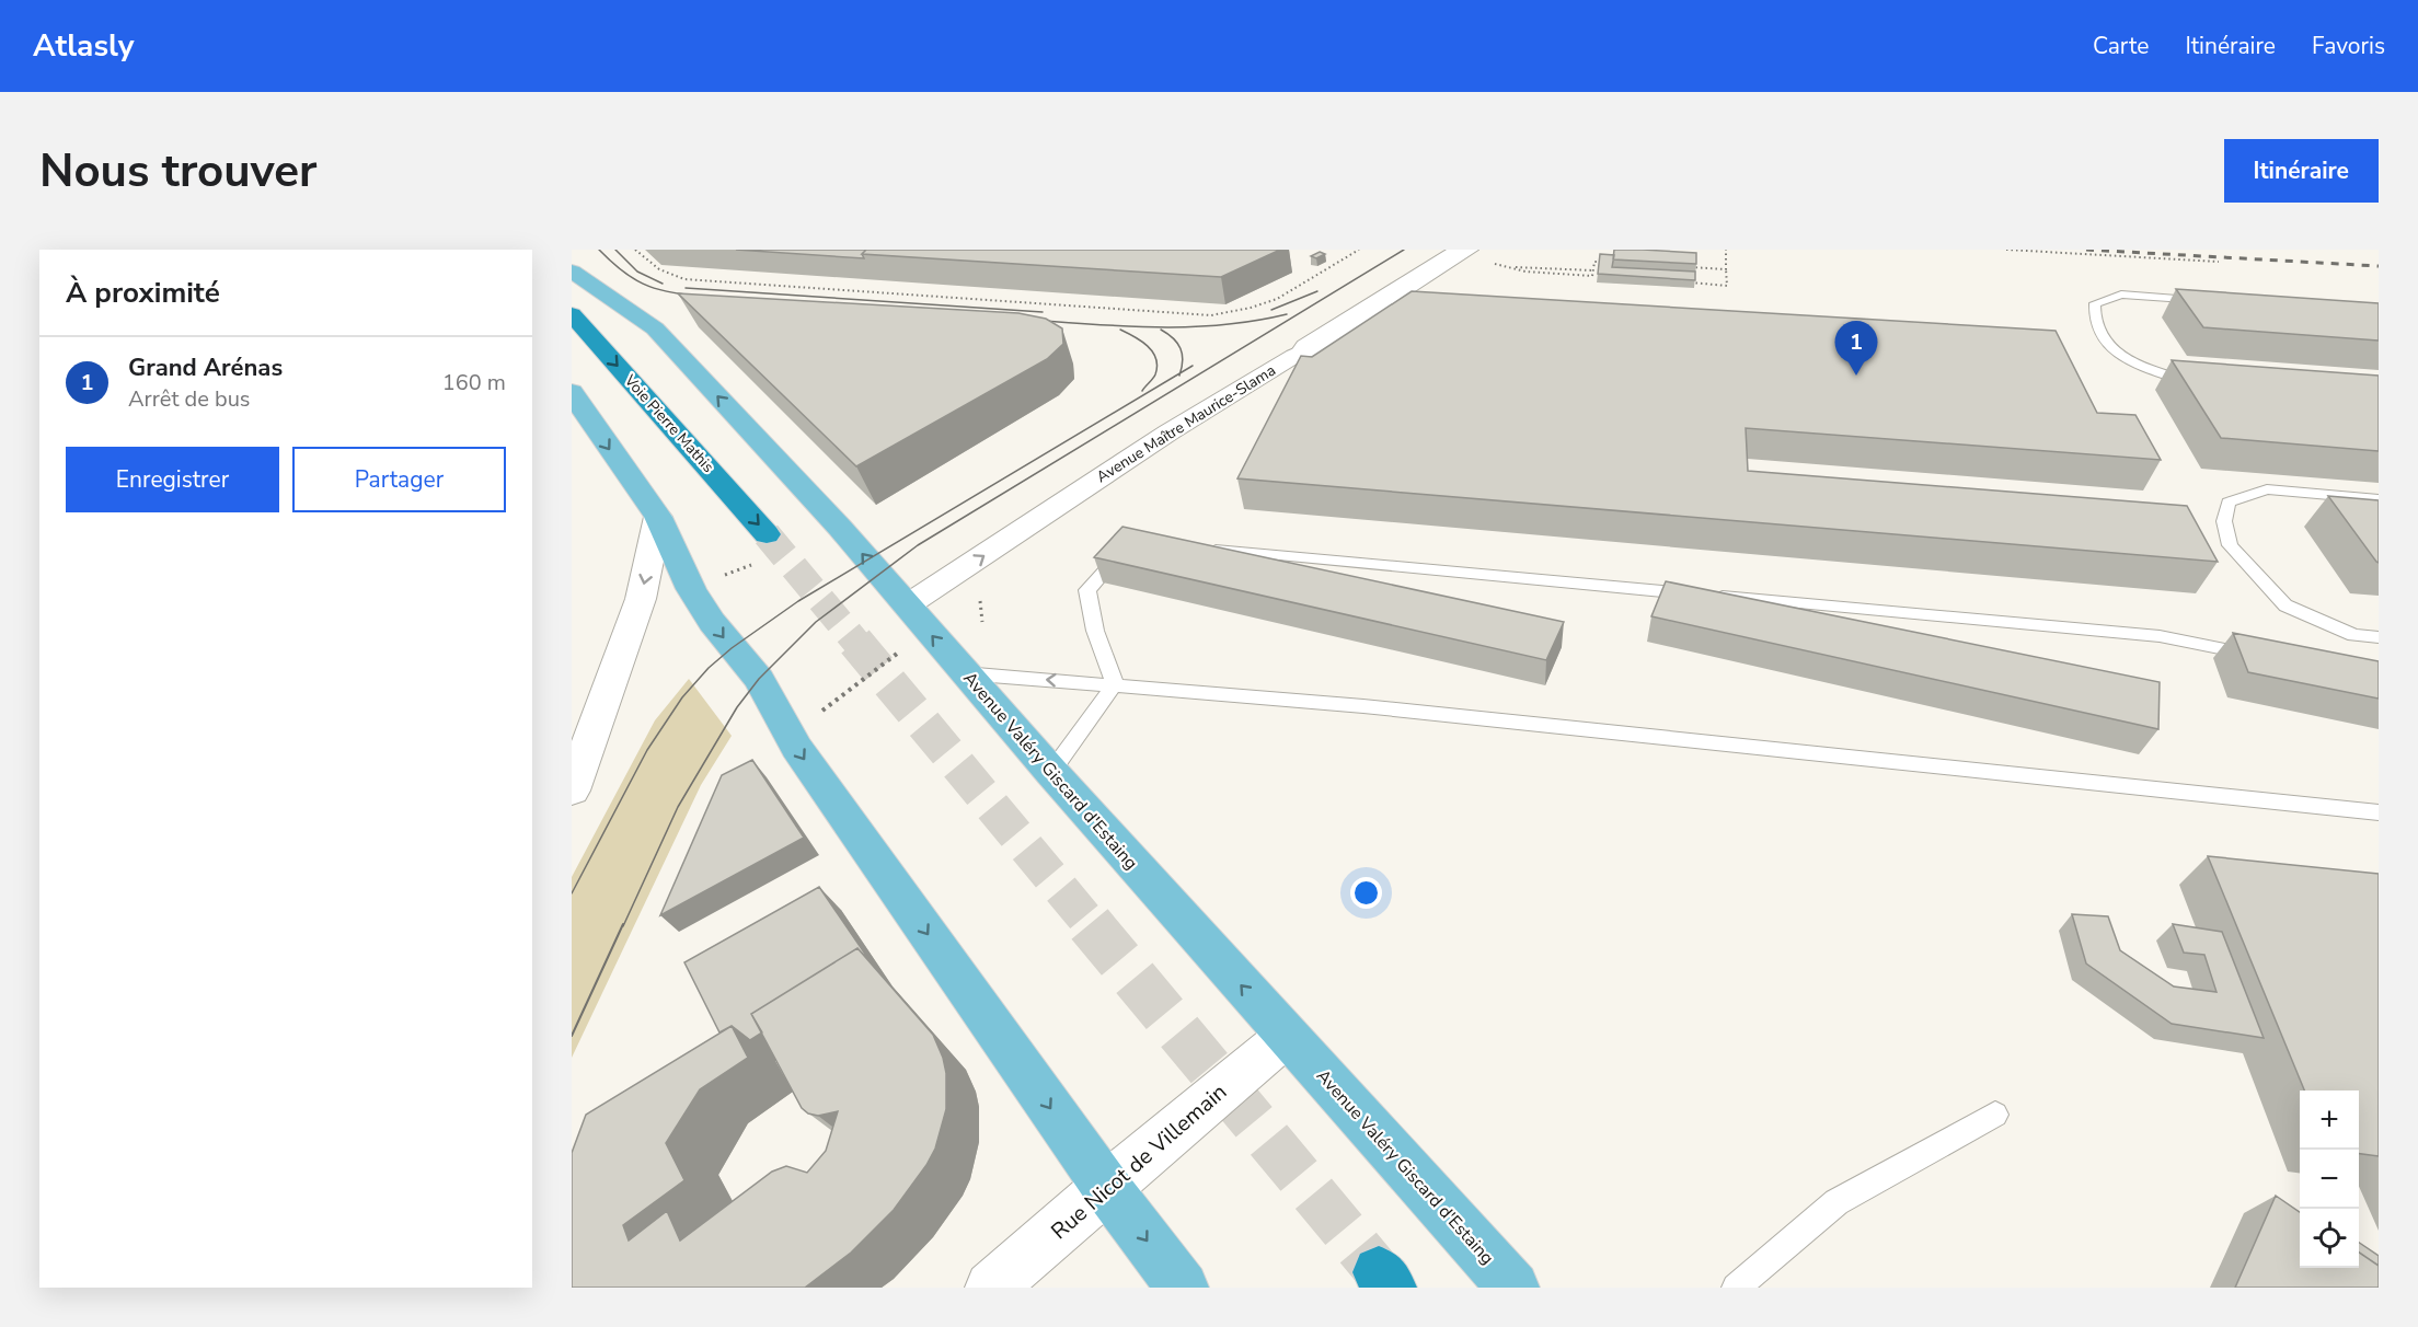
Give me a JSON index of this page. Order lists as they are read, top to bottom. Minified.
{"streets":{"highway":["Voie Pierre Mathis"],"main road":["Avenue Valéry Giscard d'Estaing"],"street":["Avenue Maître Maurice-Slama","Rue Nicot de Villemain"]},"crossings":[["Avenue Maître Maurice-Slama","Avenue Valéry Giscard d'Estaing"],["Avenue Valéry Giscard d'Estaing","Rue Nicot de Villemain"]],"one_way":["Voie Pierre Mathis","Avenue Maître Maurice-Slama"],"page":{"header":"Atlasly","nav":["Carte","Itinéraire","Favoris"],"buttons":["Itinéraire",["Enregistrer","Partager"]],"title":"Nous trouver","heading":"À proximité","pins":"1","list":[{"mark":"1","name":"Grand Arénas","note":"Arrêt de bus","value":"160 m"}],"map_buttons":["+","−"]}}
